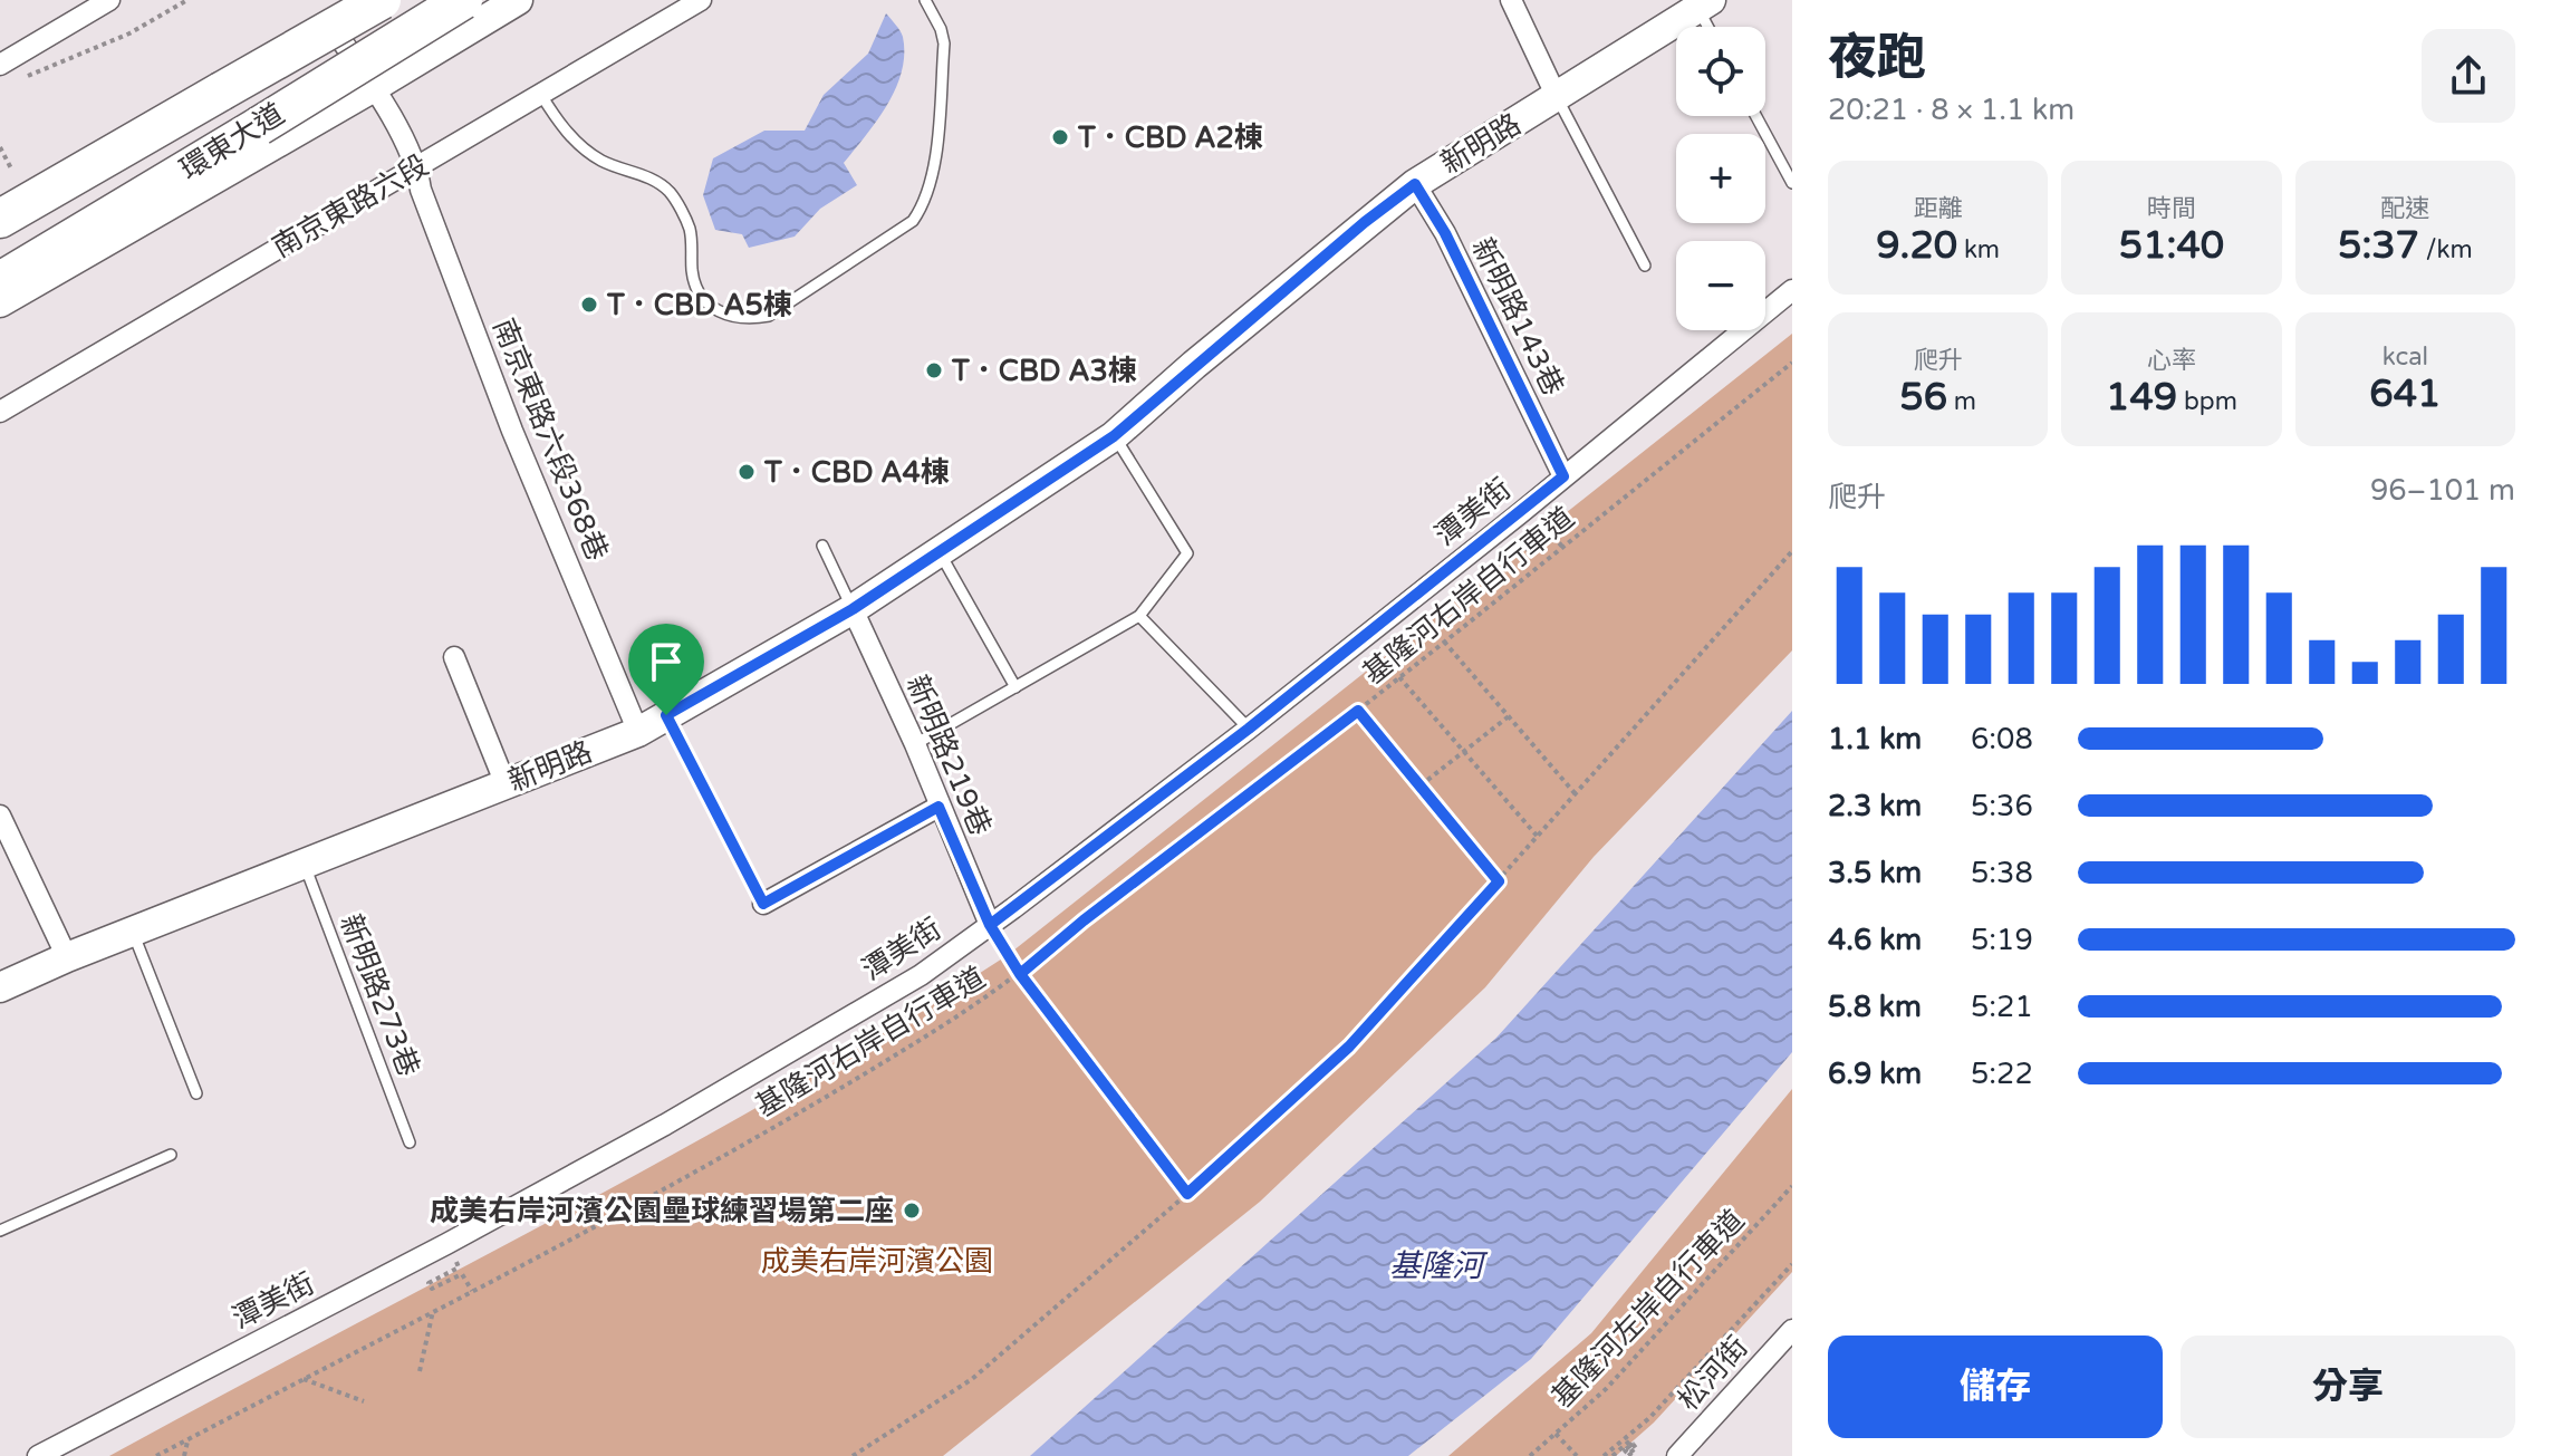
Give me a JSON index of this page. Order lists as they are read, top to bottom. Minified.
{"streets":{"highway":["環東大道"],"street":["新明路","南京東路六段","新明路143巷","南京東路六段368巷","潭美街","新明路219巷","松河街"],"lane":["新明路273巷"],"path":["基隆河右岸自行車道","基隆河左岸自行車道"]},"crossings":[["新明路","新明路143巷"],["新明路","南京東路六段368巷"],["新明路","新明路219巷"],["新明路","新明路273巷"],["南京東路六段","南京東路六段368巷"],["新明路143巷","潭美街"],["潭美街","新明路219巷"]],"water":["基隆河"],"parks":["成美右岸河濱公園"],"places":["T．CBD A2棟","T．CBD A5棟","T．CBD A3棟","T．CBD A4棟","成美右岸河濱公園壘球練習場第二座"],"page":{"heading":["夜跑","20:21 · 8 × 1.1 km"],"map_buttons":["+","−"],"stats":[["距離","9.20 km"],["時間","51:40"],["配速","5:37 /km"],["爬升","56 m"],["心率","149 bpm"],["kcal","641"]],"chart":["爬升","96–101 m"],"list":[{"name":"1.1 km","note":"6:08"},{"name":"2.3 km","note":"5:36"},{"name":"3.5 km","note":"5:38"},{"name":"4.6 km","note":"5:19"},{"name":"5.8 km","note":"5:21"},{"name":"6.9 km","note":"5:22"}],"buttons":["儲存","分享"]}}
